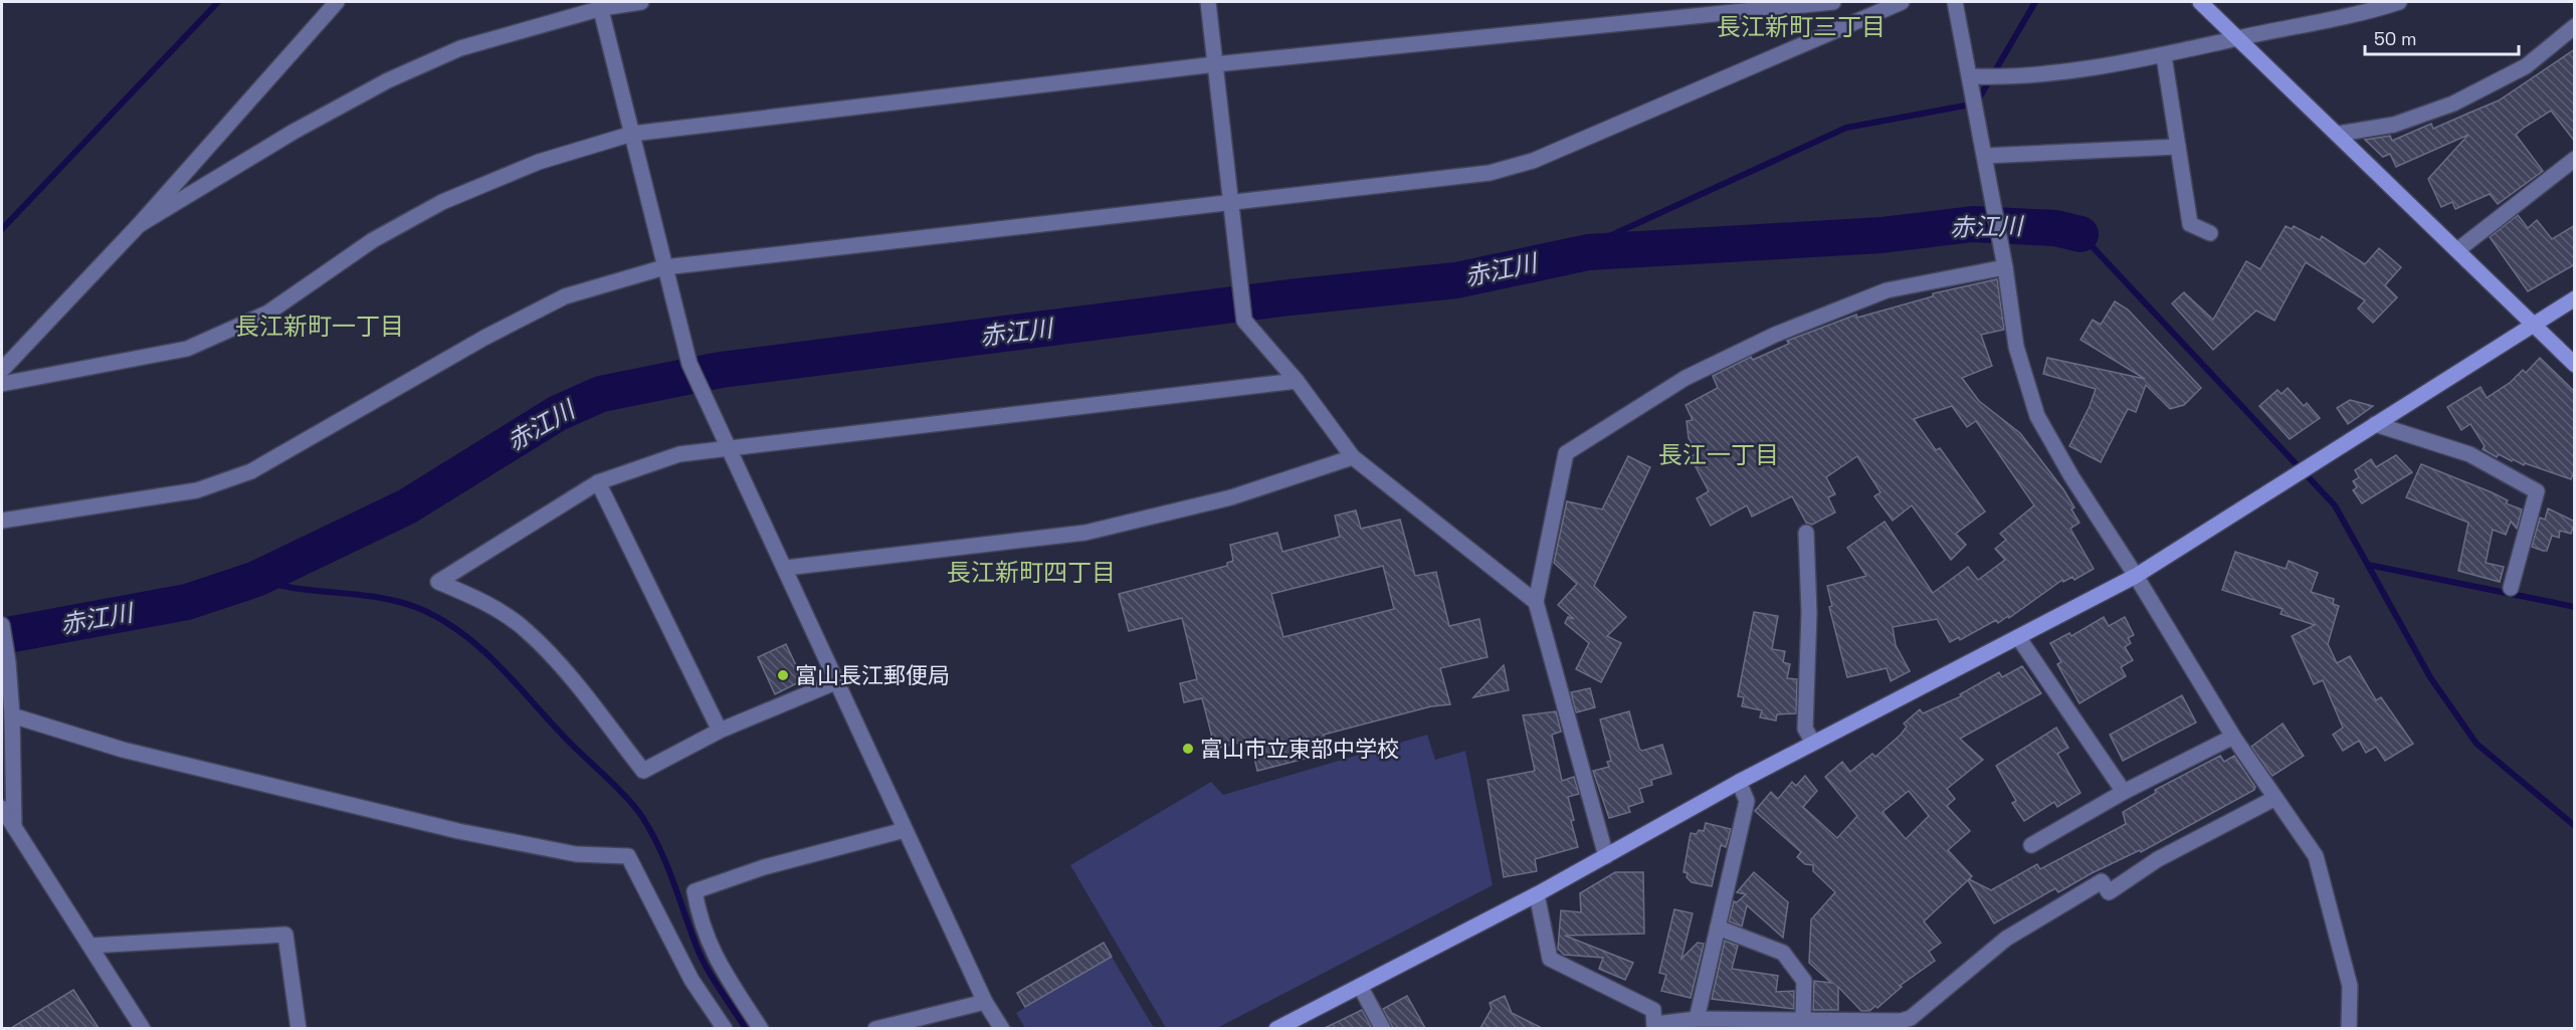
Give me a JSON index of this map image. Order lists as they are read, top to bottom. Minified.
{"districts":["長江新町三丁目","長江新町一丁目","長江一丁目","長江新町四丁目"],"water":["赤江川"],"places":["富山長江郵便局","富山市立東部中学校"],"scale_bar":"50 m"}
